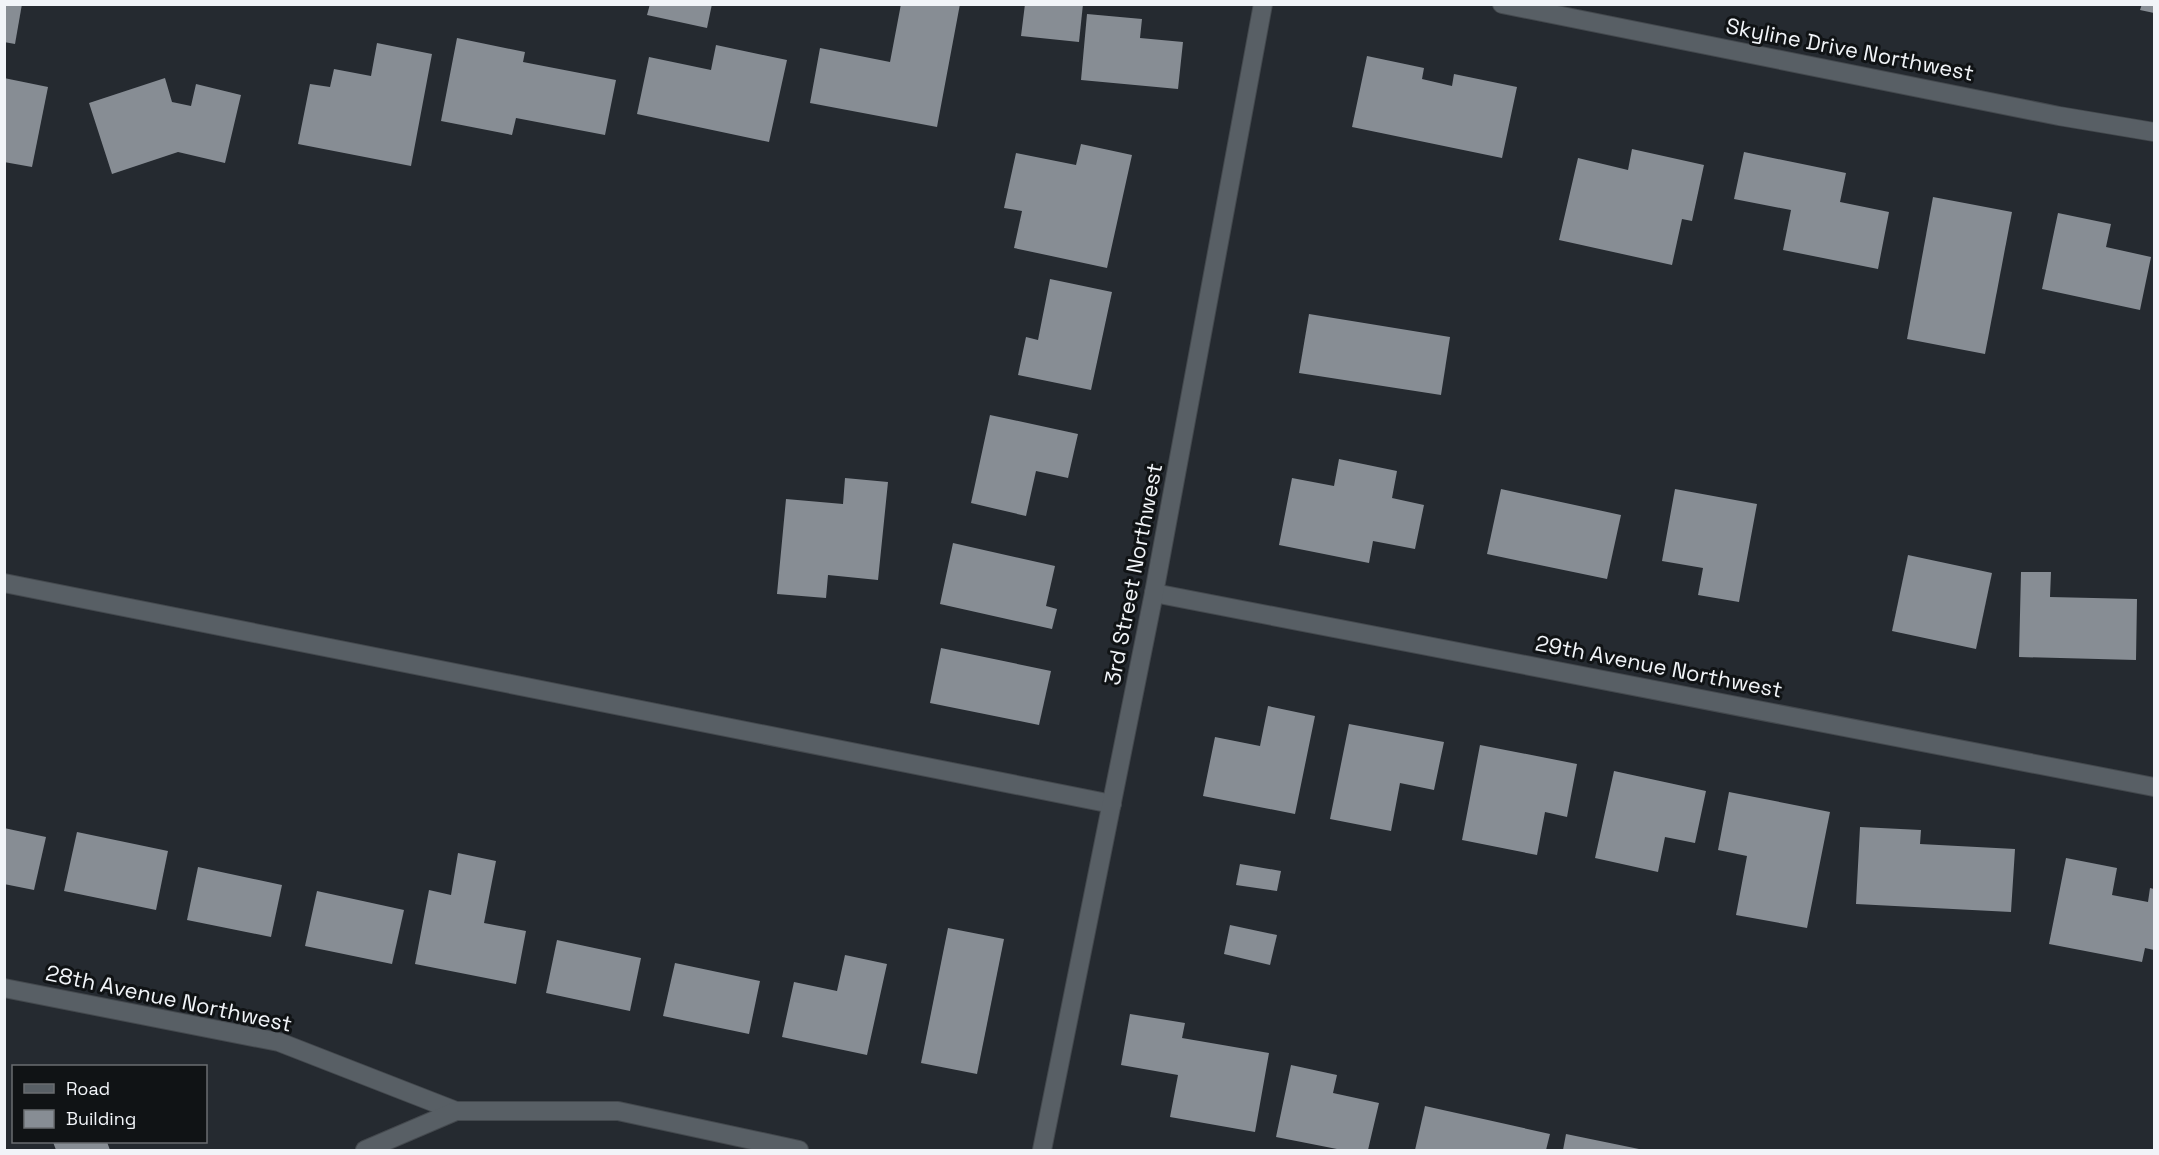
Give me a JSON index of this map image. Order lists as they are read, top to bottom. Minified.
{"streets":{"street":["Skyline Drive Northwest","3rd Street Northwest","29th Avenue Northwest","28th Avenue Northwest"]},"crossings":[["3rd Street Northwest","29th Avenue Northwest"]],"legend":["Road","Building"]}
